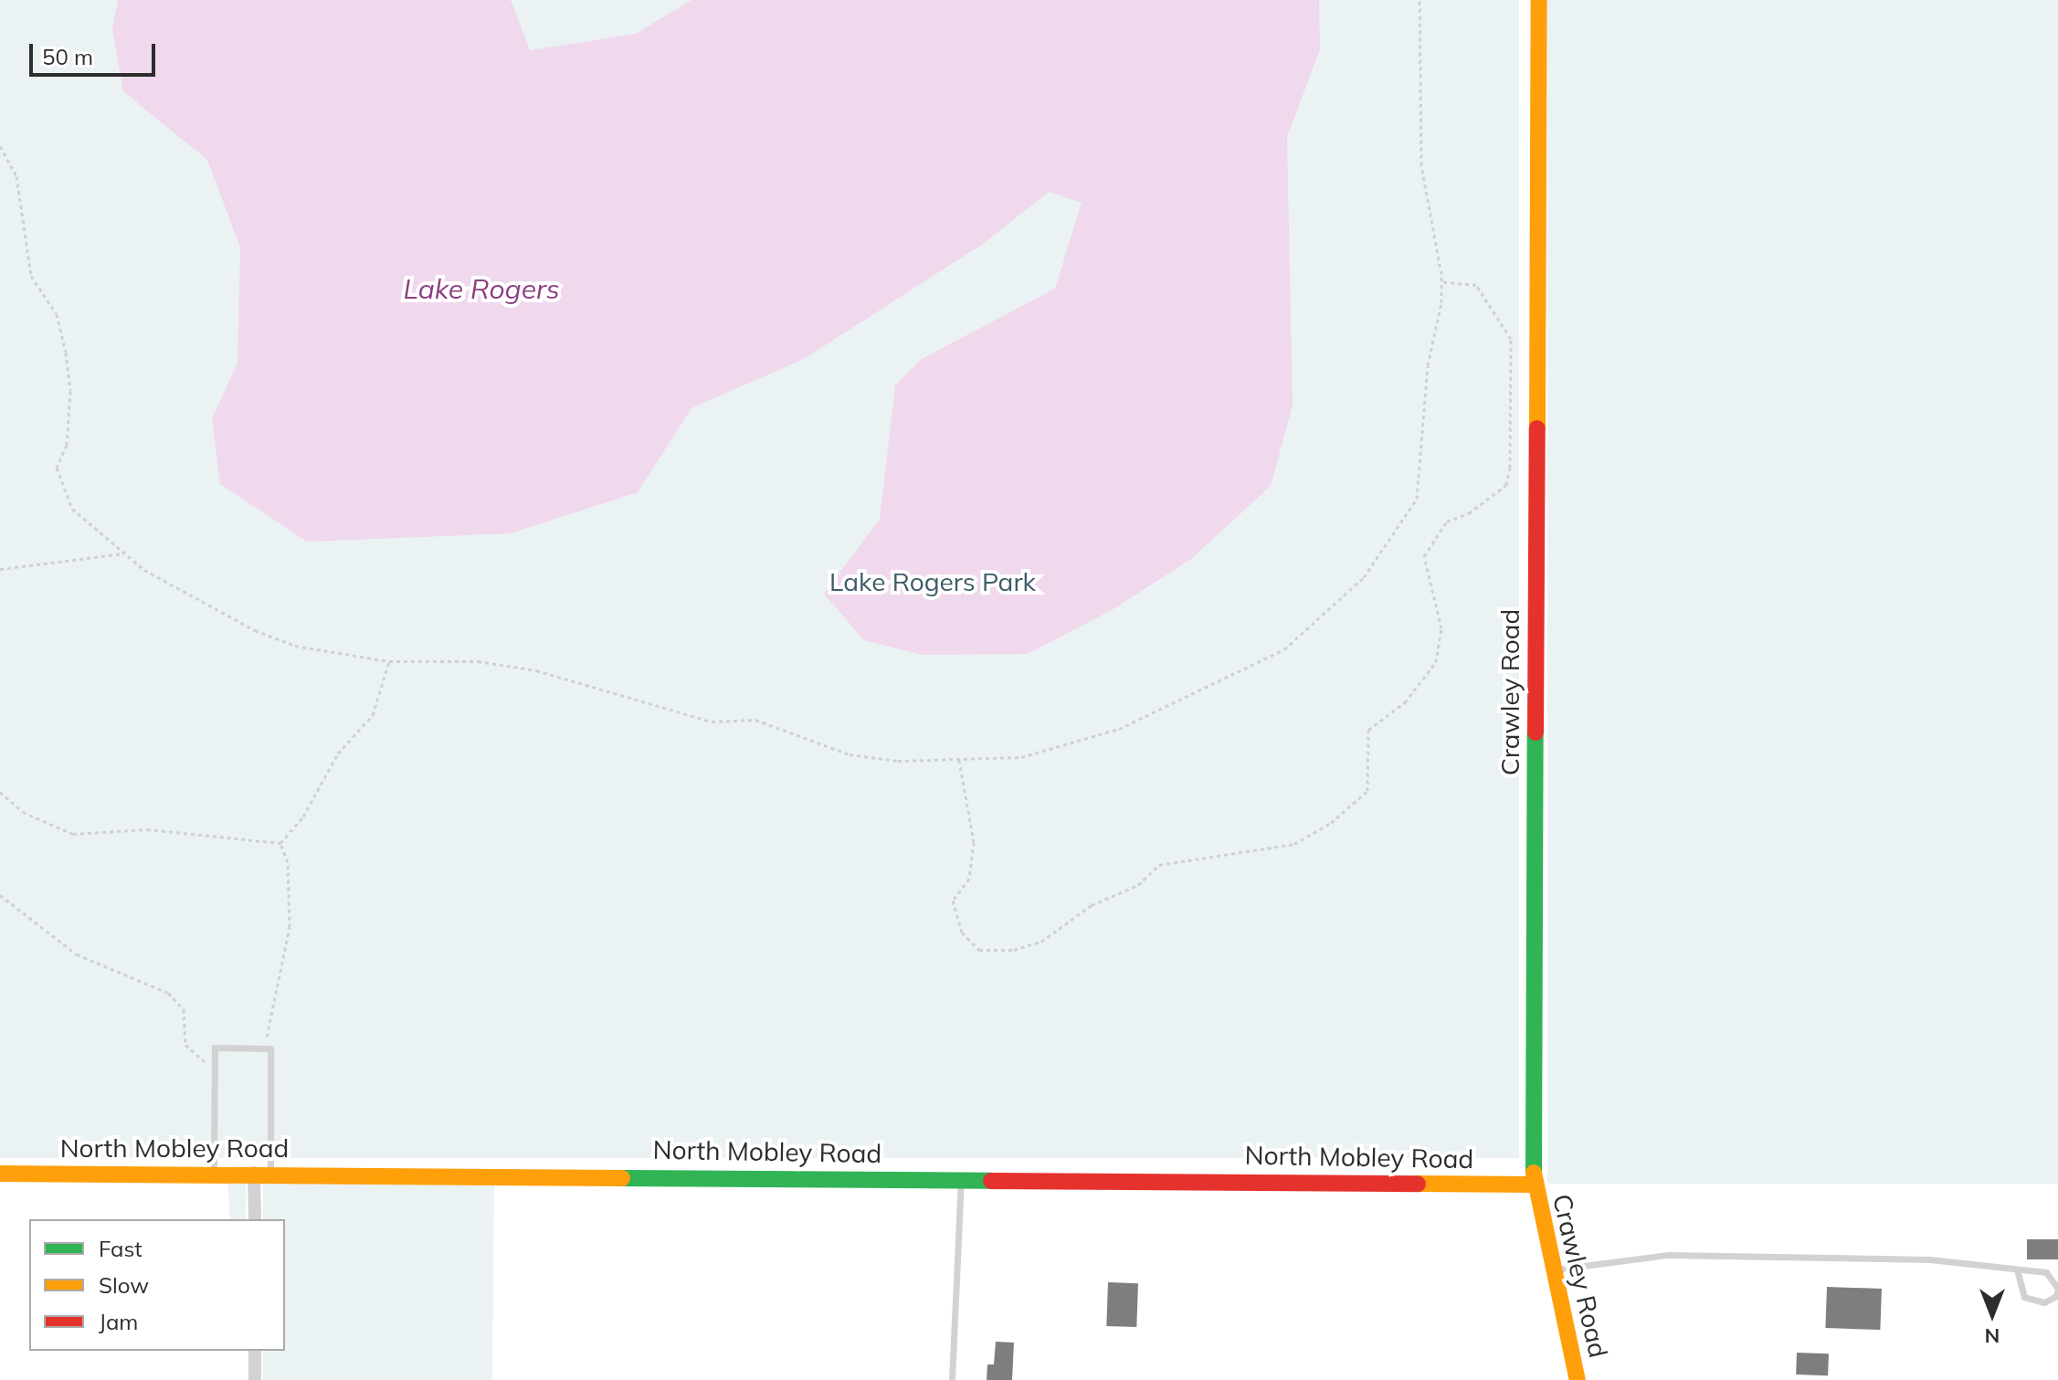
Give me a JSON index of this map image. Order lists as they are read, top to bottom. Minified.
{"streets":{"street":["Crawley Road","North Mobley Road"]},"crossings":[["Crawley Road","North Mobley Road"]],"water":["Lake Rogers"],"parks":["Lake Rogers Park"],"legend":["Fast","Slow","Jam"],"scale_bar":"50 m","north":"bottom"}
